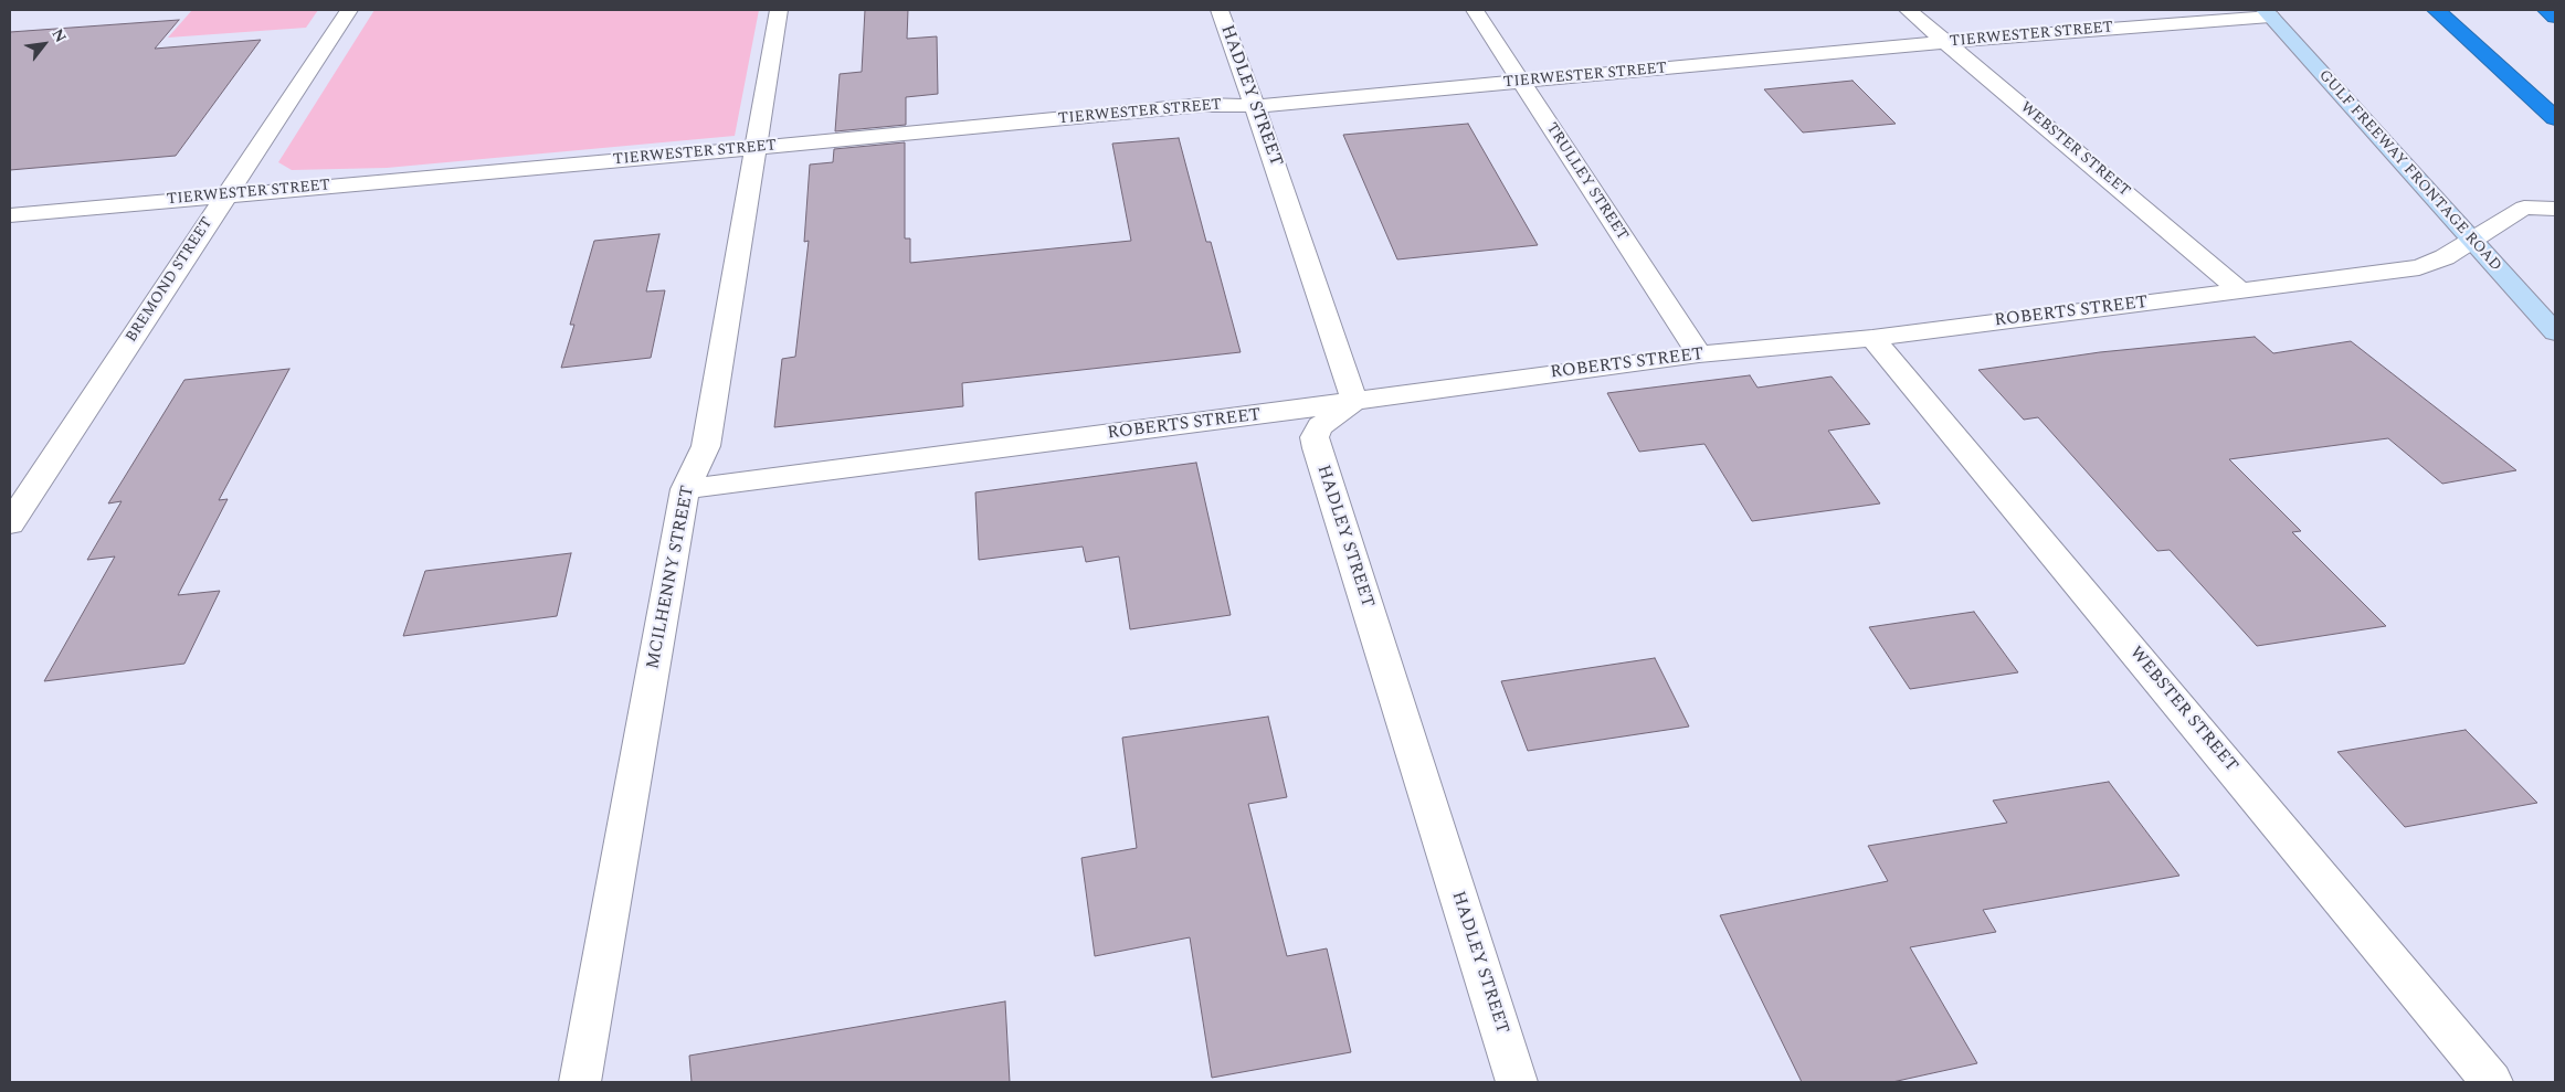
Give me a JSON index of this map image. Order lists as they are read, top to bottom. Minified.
{"streets":{"main road":["GULF FREEWAY FRONTAGE ROAD"],"street":["TIERWESTER STREET","HADLEY STREET","WEBSTER STREET","TRULLEY STREET","BREMOND STREET","ROBERTS STREET","MCILHENNY STREET"]},"crossings":[["TIERWESTER STREET","HADLEY STREET"],["TIERWESTER STREET","WEBSTER STREET"],["TIERWESTER STREET","GULF FREEWAY FRONTAGE ROAD"],["TIERWESTER STREET","TRULLEY STREET"],["TIERWESTER STREET","BREMOND STREET"],["TIERWESTER STREET","MCILHENNY STREET"],["HADLEY STREET","ROBERTS STREET"],["WEBSTER STREET","ROBERTS STREET"],["GULF FREEWAY FRONTAGE ROAD","ROBERTS STREET"],["TRULLEY STREET","ROBERTS STREET"],["ROBERTS STREET","MCILHENNY STREET"]],"north":"top right"}
